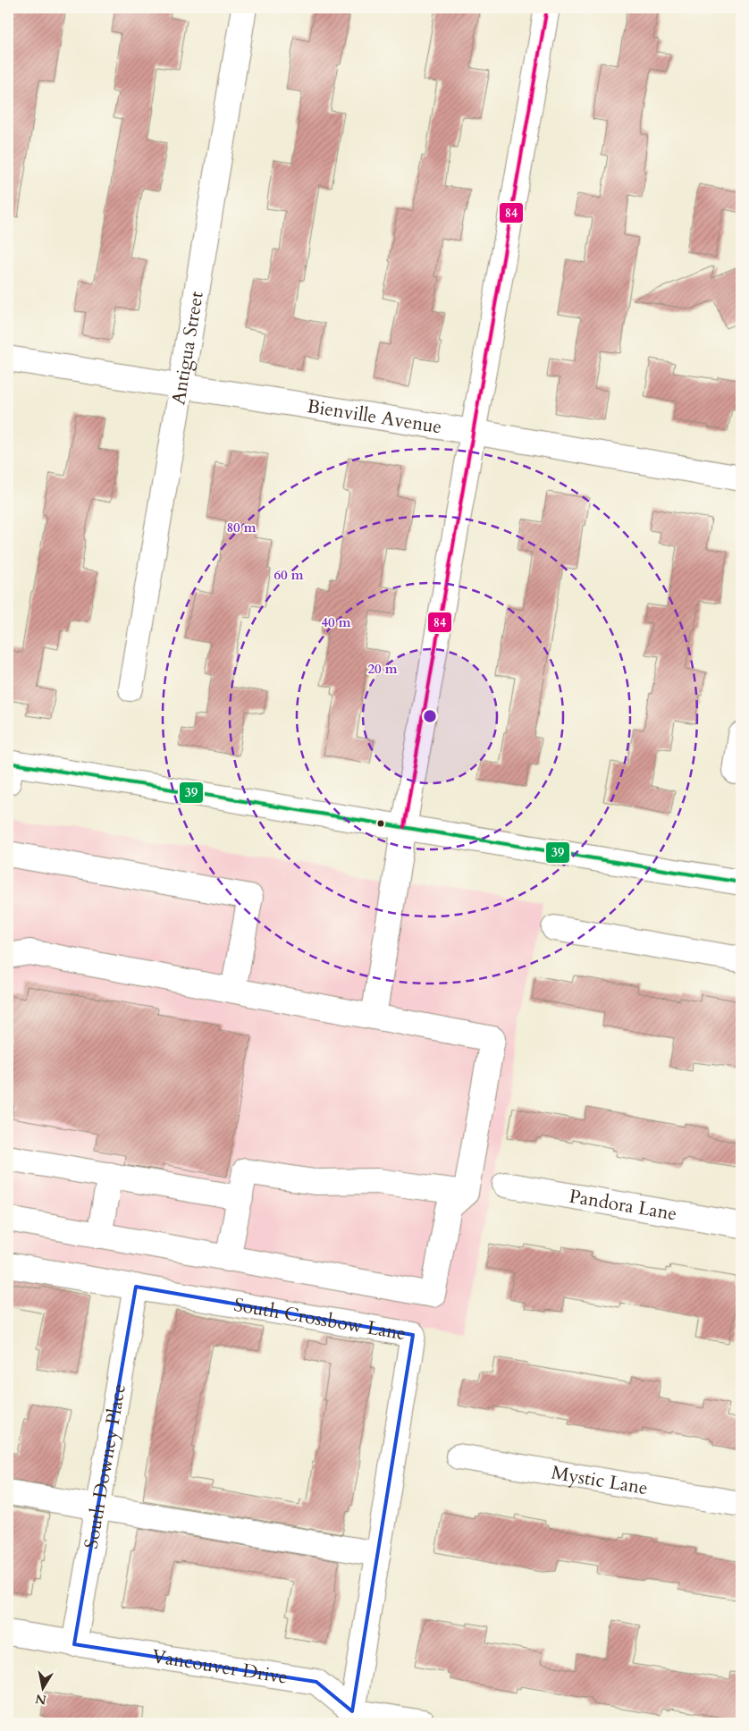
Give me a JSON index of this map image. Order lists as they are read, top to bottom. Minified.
{"streets":{"street":["Antigua Street","Bienville Avenue","Pandora Lane","South Crossbow Lane","South Downey Place","Mystic Lane","Vancouver Drive"]},"crossings":[["Antigua Street","Bienville Avenue"],["South Crossbow Lane","South Downey Place"],["South Crossbow Lane","Vancouver Drive"],["South Downey Place","Vancouver Drive"]],"lines":["transit line 84","transit line 39"],"north":"bottom","rings":["80 m","60 m","40 m","20 m"]}
